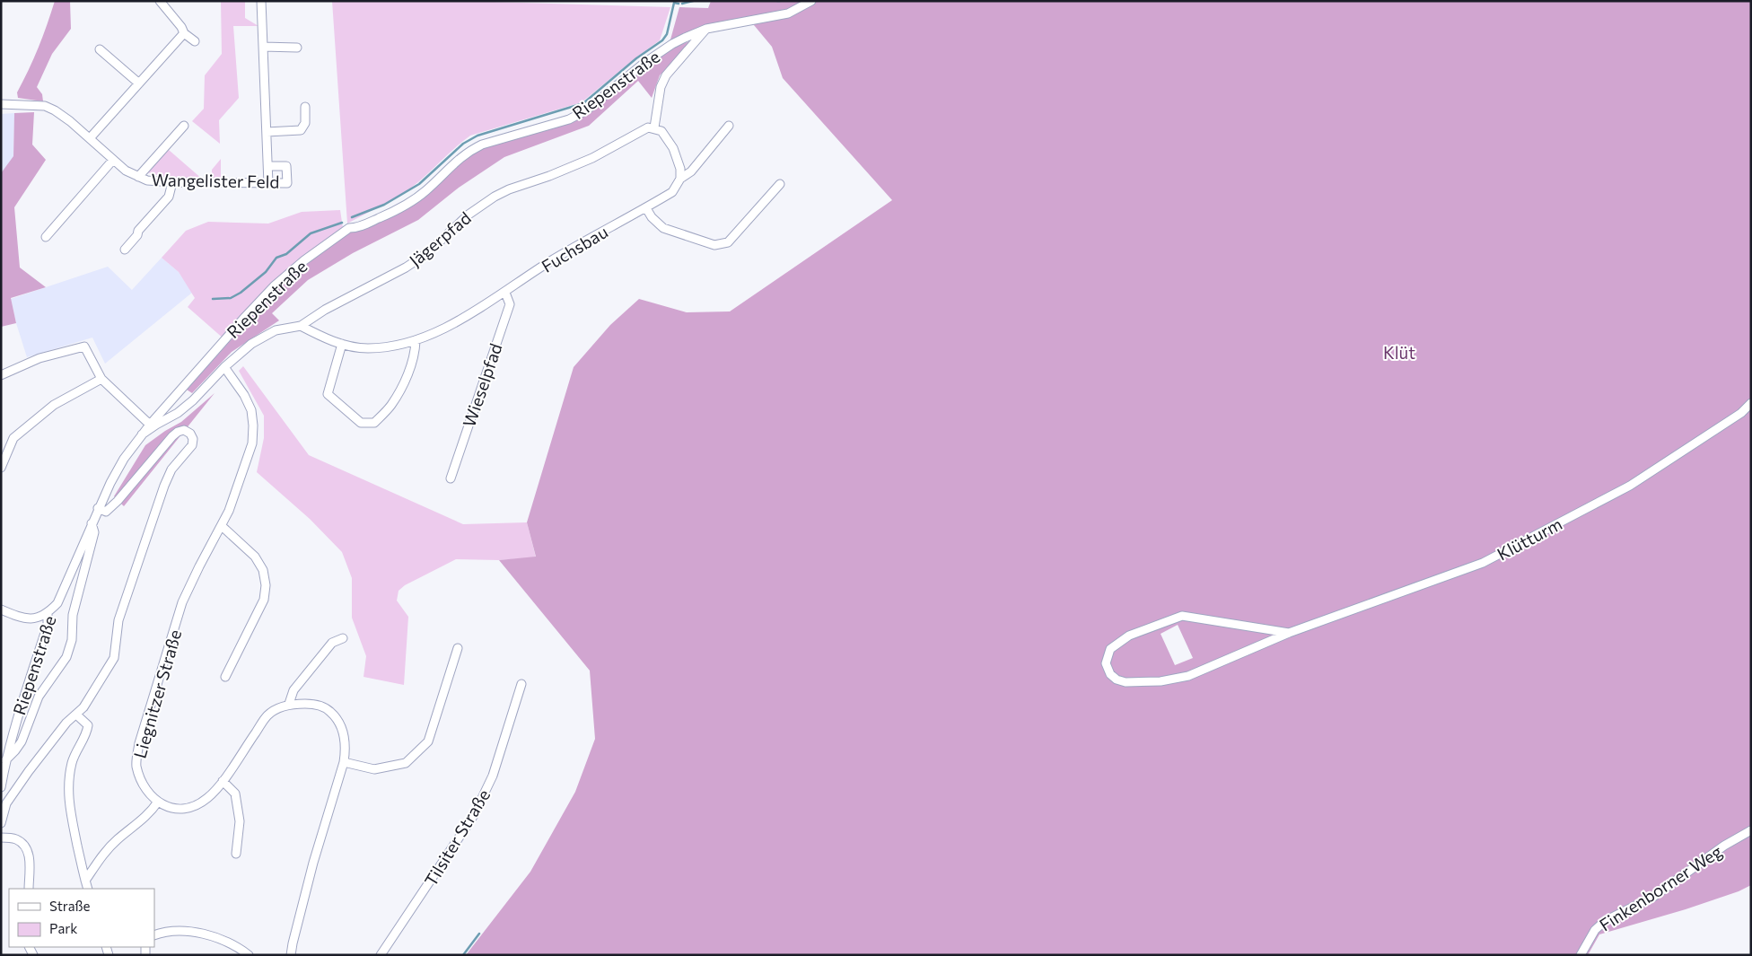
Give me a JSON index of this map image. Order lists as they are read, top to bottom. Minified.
{"streets":{"street":["Riepenstraße","Wangelister Feld","Jägerpfad","Fuchsbau","Wieselpfad","Klütturm","Liegnitzer Straße","Tilsiter Straße","Finkenborner Weg"]},"crossings":[["Riepenstraße","Jägerpfad"],["Jägerpfad","Fuchsbau"],["Jägerpfad","Liegnitzer Straße"],["Fuchsbau","Wieselpfad"]],"parks":["Klüt"],"legend":["Straße","Park"]}
